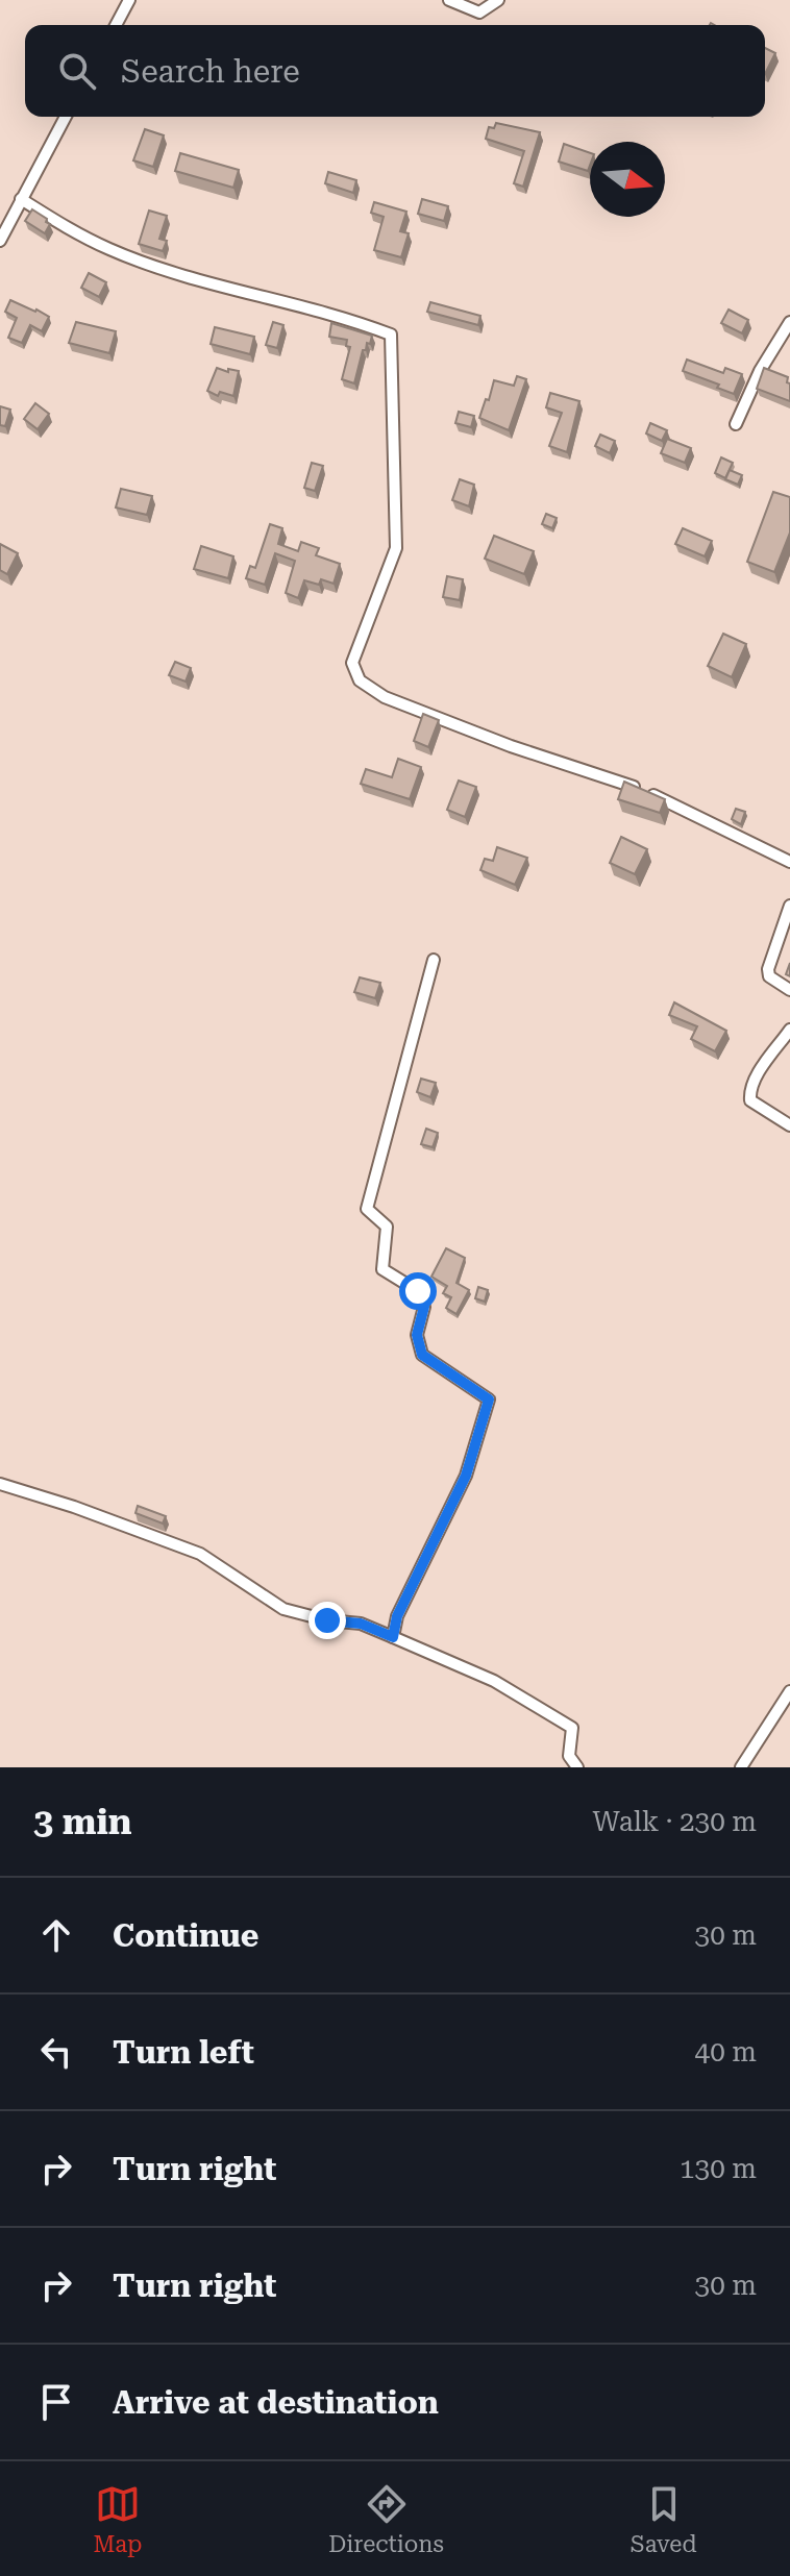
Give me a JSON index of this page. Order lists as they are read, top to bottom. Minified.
{"north":"right","page":{"search":"Search here","heading":["3 min","Walk · 230 m"],"list":[["Continue","30 m"],["Turn left","40 m"],["Turn right","130 m"],["Turn right","30 m"],"Arrive at destination"],"nav":["Map","Directions","Saved"]}}
